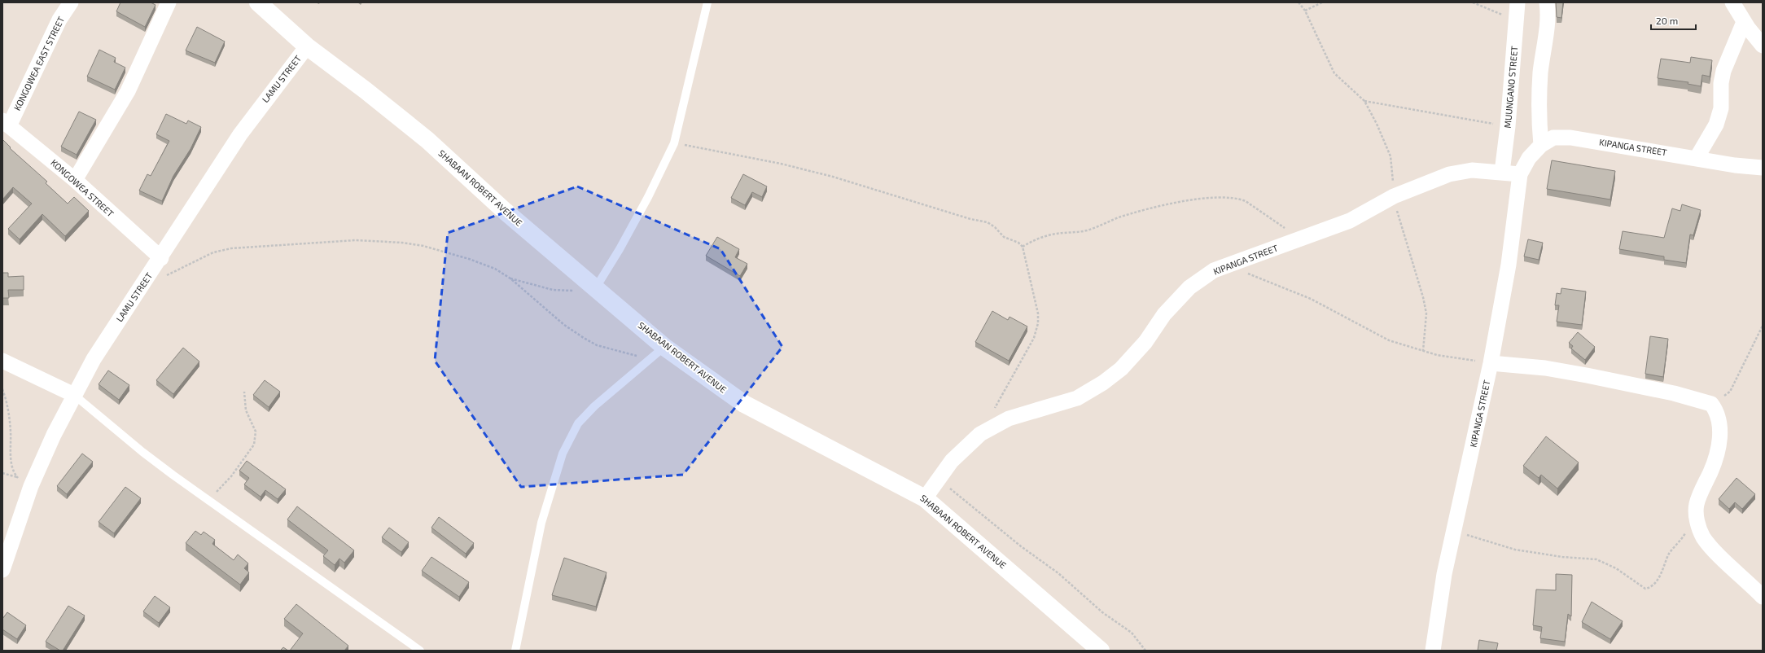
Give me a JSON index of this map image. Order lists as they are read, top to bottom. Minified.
{"streets":{"street":["KONGOWEA EAST STREET","LAMU STREET","MUUNGANO STREET","KIPANGA STREET","KONGOWEA STREET","SHABAAN ROBERT AVENUE"]},"crossings":[["KONGOWEA EAST STREET","KONGOWEA STREET"],["LAMU STREET","KONGOWEA STREET"],["LAMU STREET","SHABAAN ROBERT AVENUE"],["MUUNGANO STREET","KIPANGA STREET"],["KIPANGA STREET","SHABAAN ROBERT AVENUE"]],"scale_bar":"20 m"}
